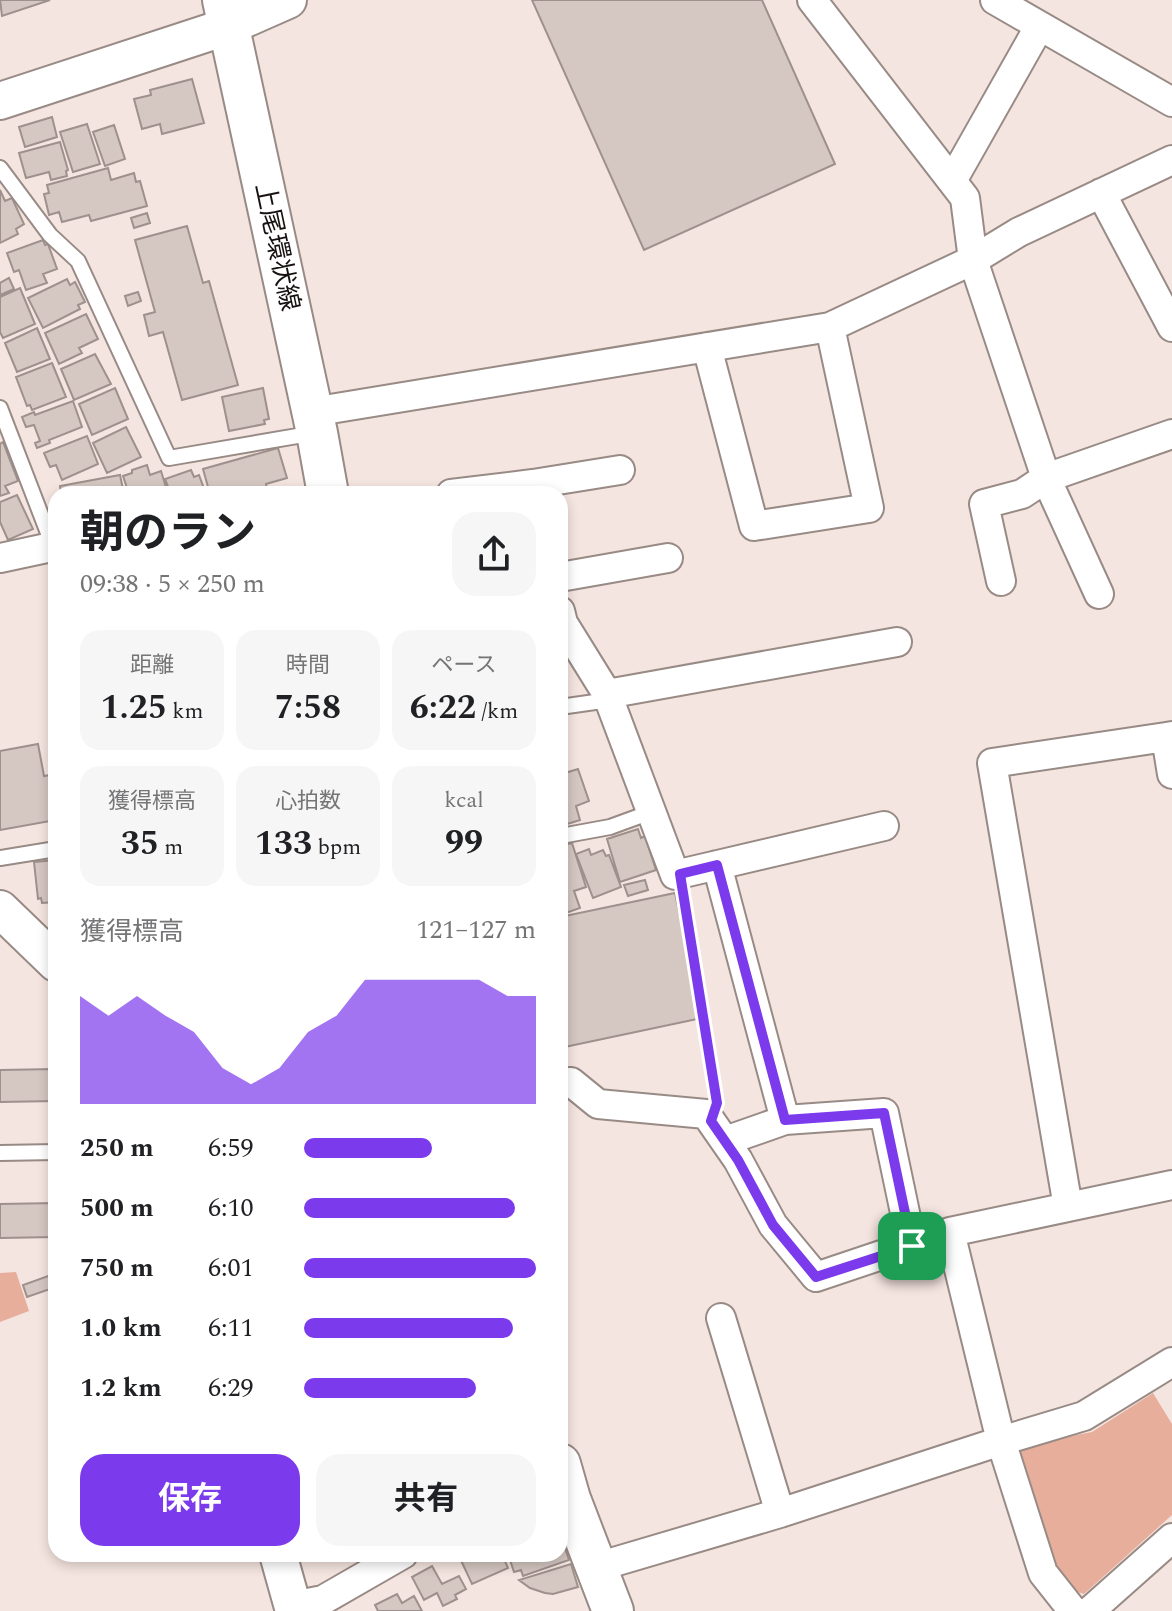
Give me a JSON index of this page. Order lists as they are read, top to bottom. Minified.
{"streets":{"main road":["上尾環状線"]},"page":{"heading":["朝のラン","09:38 · 5 × 250 m"],"stats":[["距離","1.25 km"],["時間","7:58"],["ペース","6:22 /km"],["獲得標高","35 m"],["心拍数","133 bpm"],["kcal","99"]],"chart":["獲得標高","121–127 m"],"list":[{"name":"250 m","note":"6:59"},{"name":"500 m","note":"6:10"},{"name":"750 m","note":"6:01"},{"name":"1.0 km","note":"6:11"},{"name":"1.2 km","note":"6:29"}],"buttons":["保存","共有"]}}
